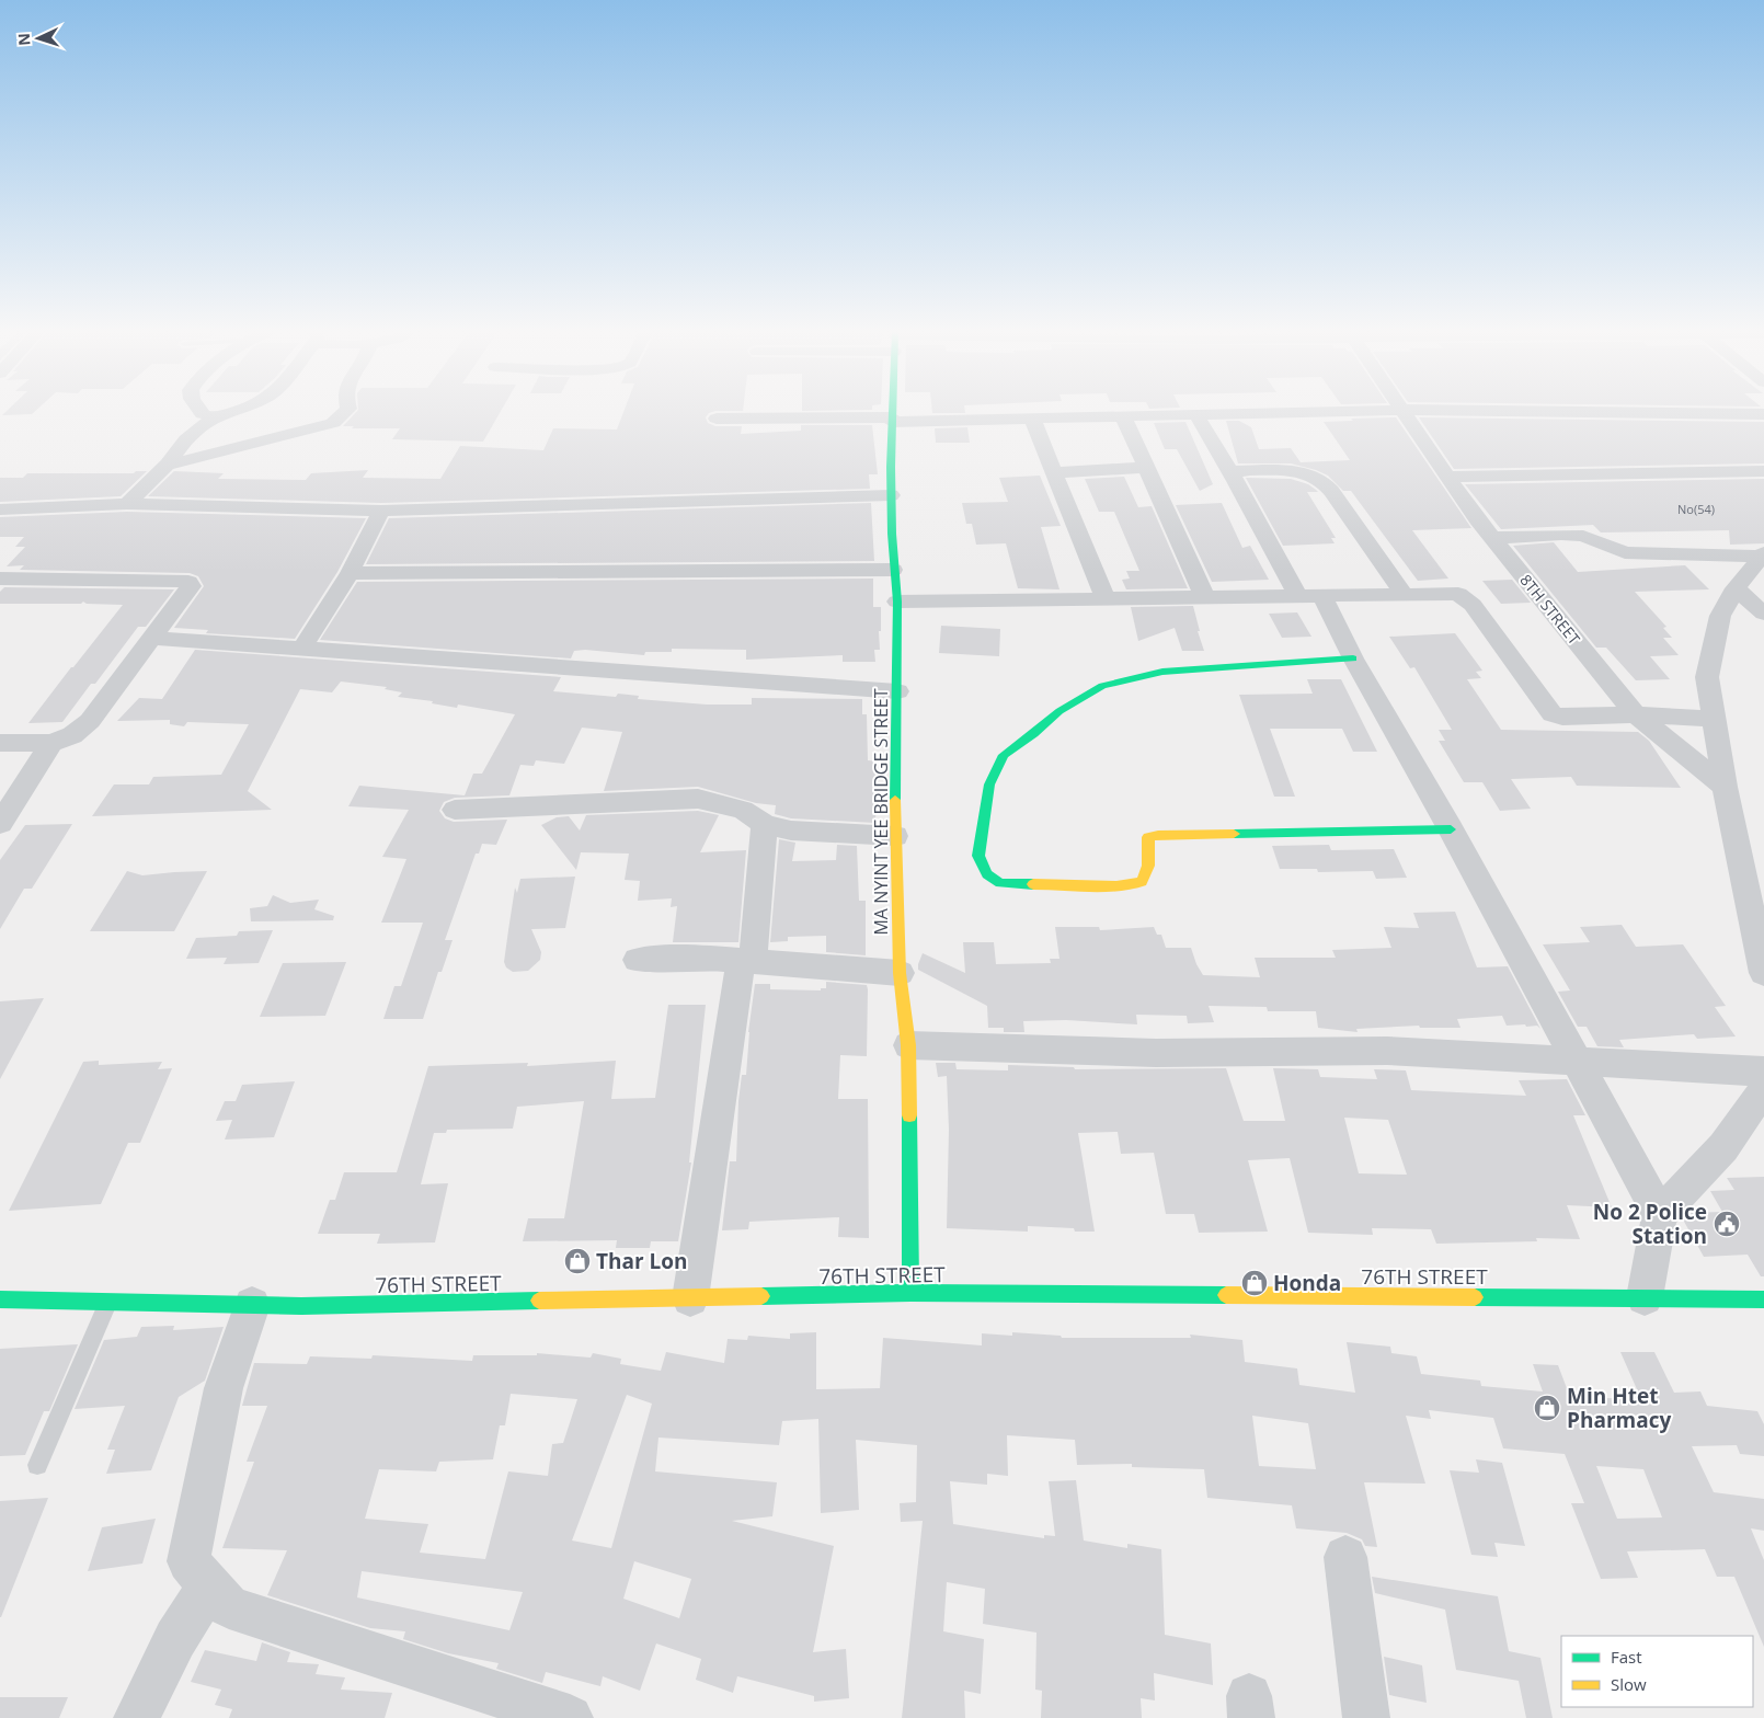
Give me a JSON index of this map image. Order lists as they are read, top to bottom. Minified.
{"streets":{"street":["8TH STREET","MA NYINT YEE BRIDGE STREET","76TH STREET"]},"crossings":[["MA NYINT YEE BRIDGE STREET","76TH STREET"]],"places":{"public building":["No 2 Police Station"],"shop":["Thar Lon","Honda","Min Htet Pharmacy"]},"house_numbers":["No(54)"],"legend":["Fast","Slow"],"north":"left"}
